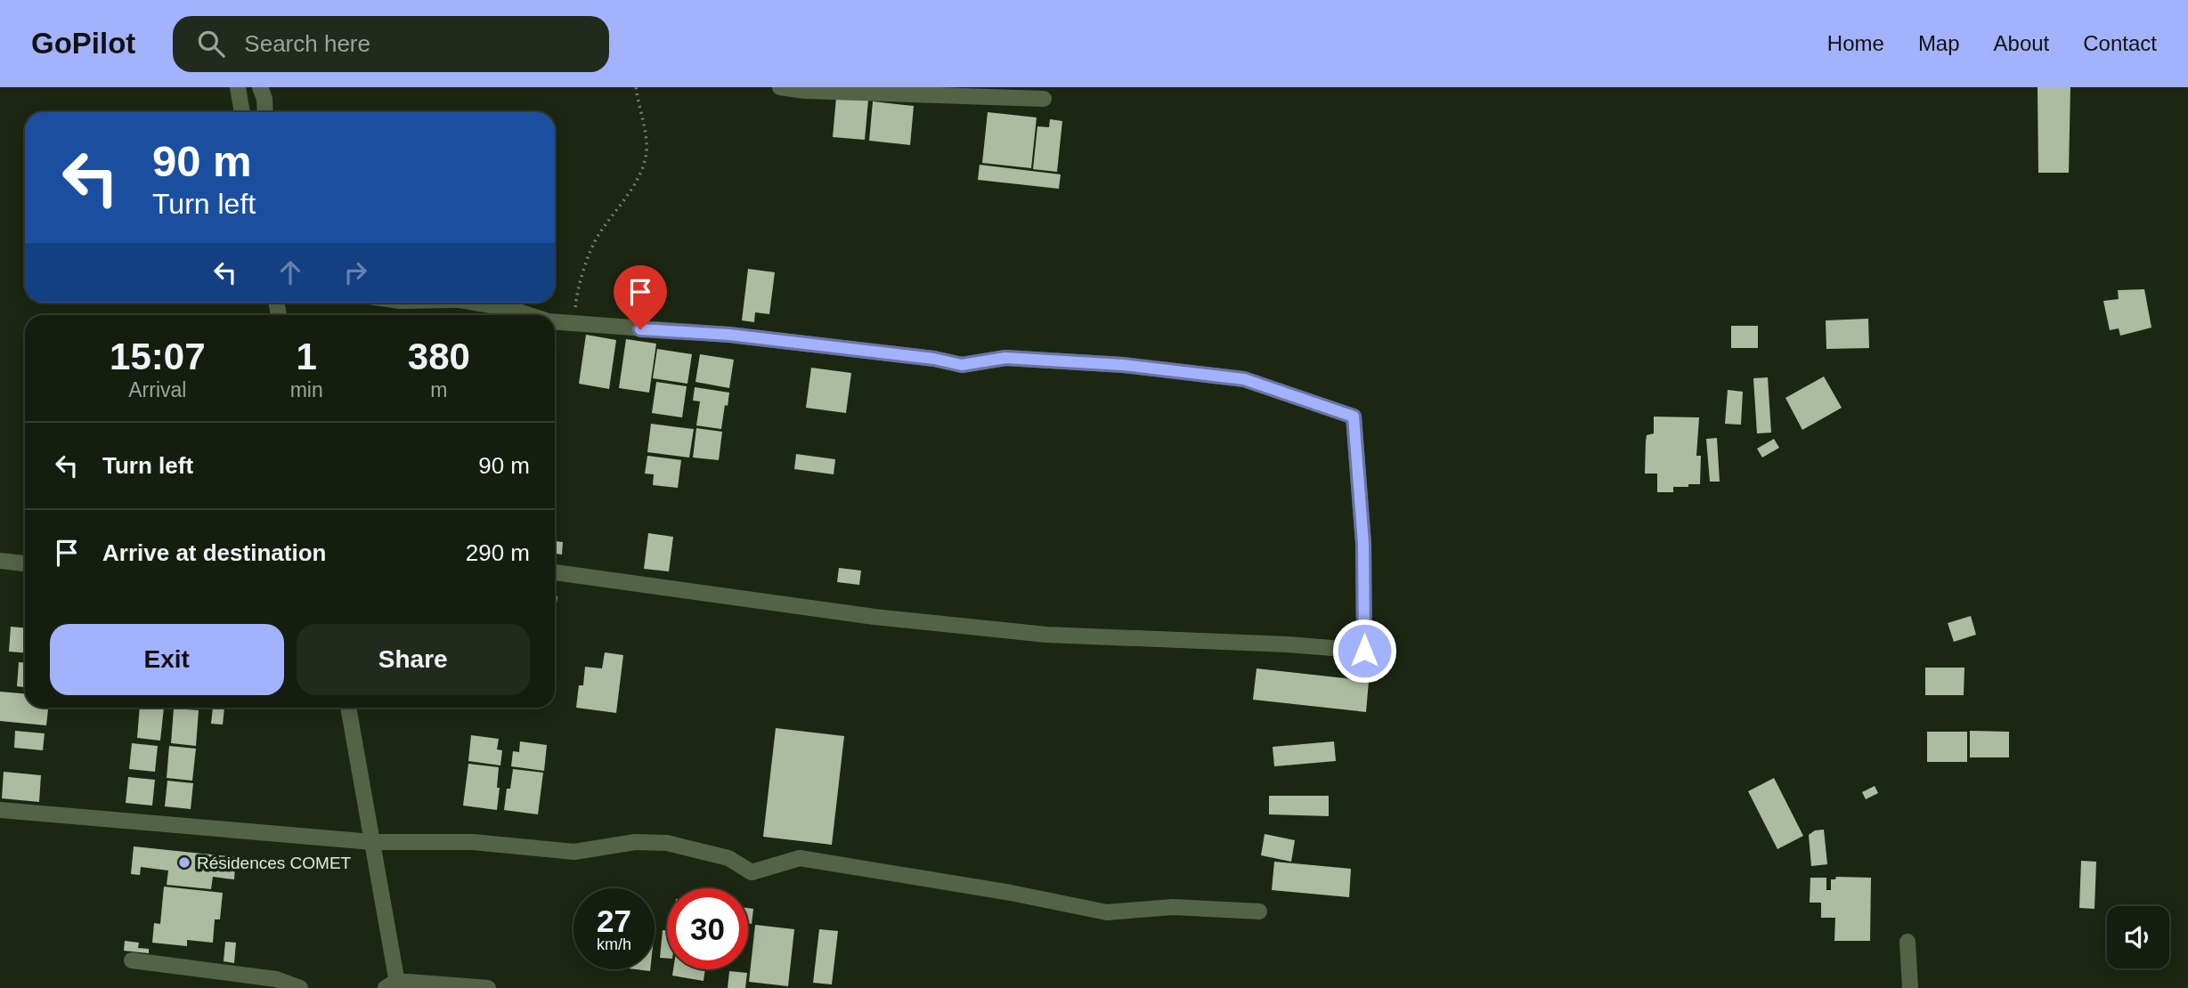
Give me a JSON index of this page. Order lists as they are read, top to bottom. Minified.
{"places":["Résidences COMET"],"page":{"header":"GoPilot","search":"Search here","nav":["Home","Map","About","Contact"],"turn":["90 m","Turn left"],"eta":["15:07","Arrival","1","min","380","m"],"list":[{"name":"Turn left","value":"90 m"},{"name":"Arrive at destination","value":"290 m"}],"buttons":["Exit","Share"],"speed":"27 km/h","limit":"30"}}
